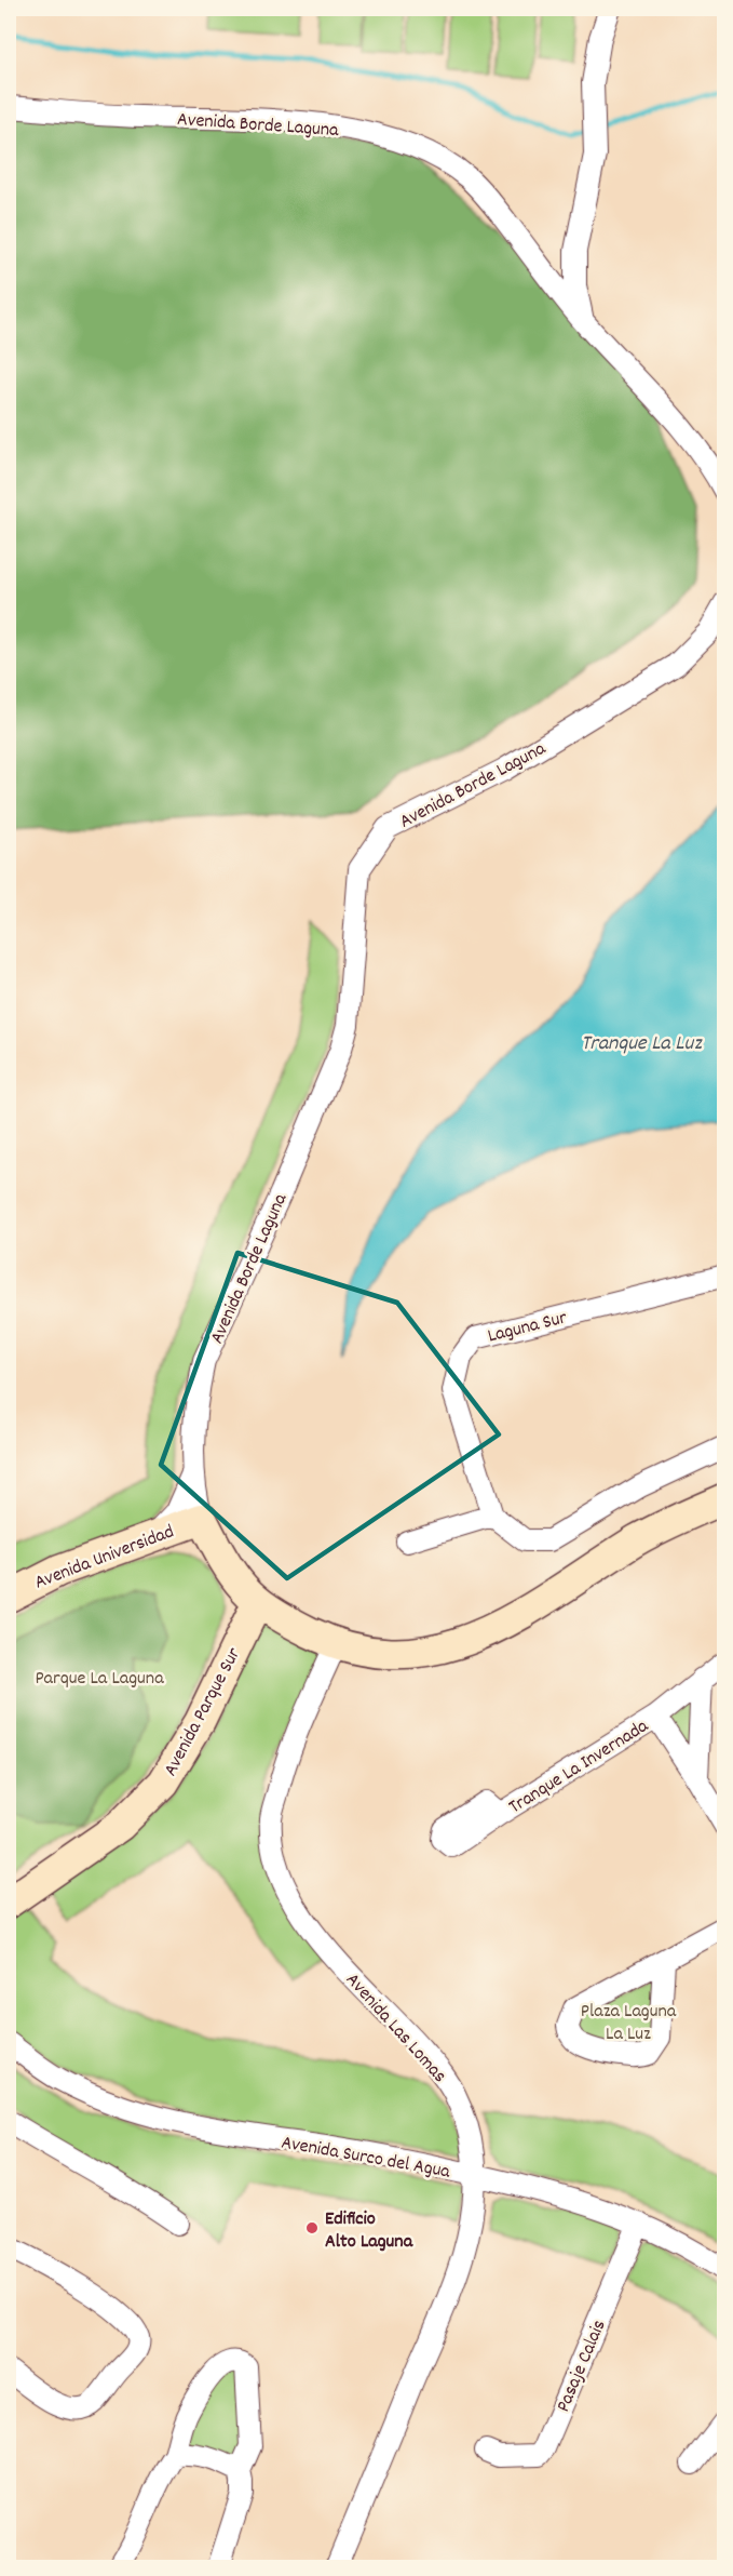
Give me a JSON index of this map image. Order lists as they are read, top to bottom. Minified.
{"streets":{"street":["Avenida Borde Laguna","Laguna Sur","Avenida Universidad","Avenida Parque Sur","Tranque La Invernada","Avenida Las Lomas","Avenida Surco del Agua","Pasaje Calais"]},"crossings":[["Avenida Borde Laguna","Avenida Universidad"],["Avenida Borde Laguna","Avenida Parque Sur"],["Avenida Borde Laguna","Avenida Las Lomas"],["Avenida Las Lomas","Avenida Surco del Agua"],["Avenida Surco del Agua","Pasaje Calais"]],"water":["Tranque La Luz"],"parks":["Parque La Laguna","Plaza Laguna La Luz"],"places":["Edificio Alto Laguna"]}
